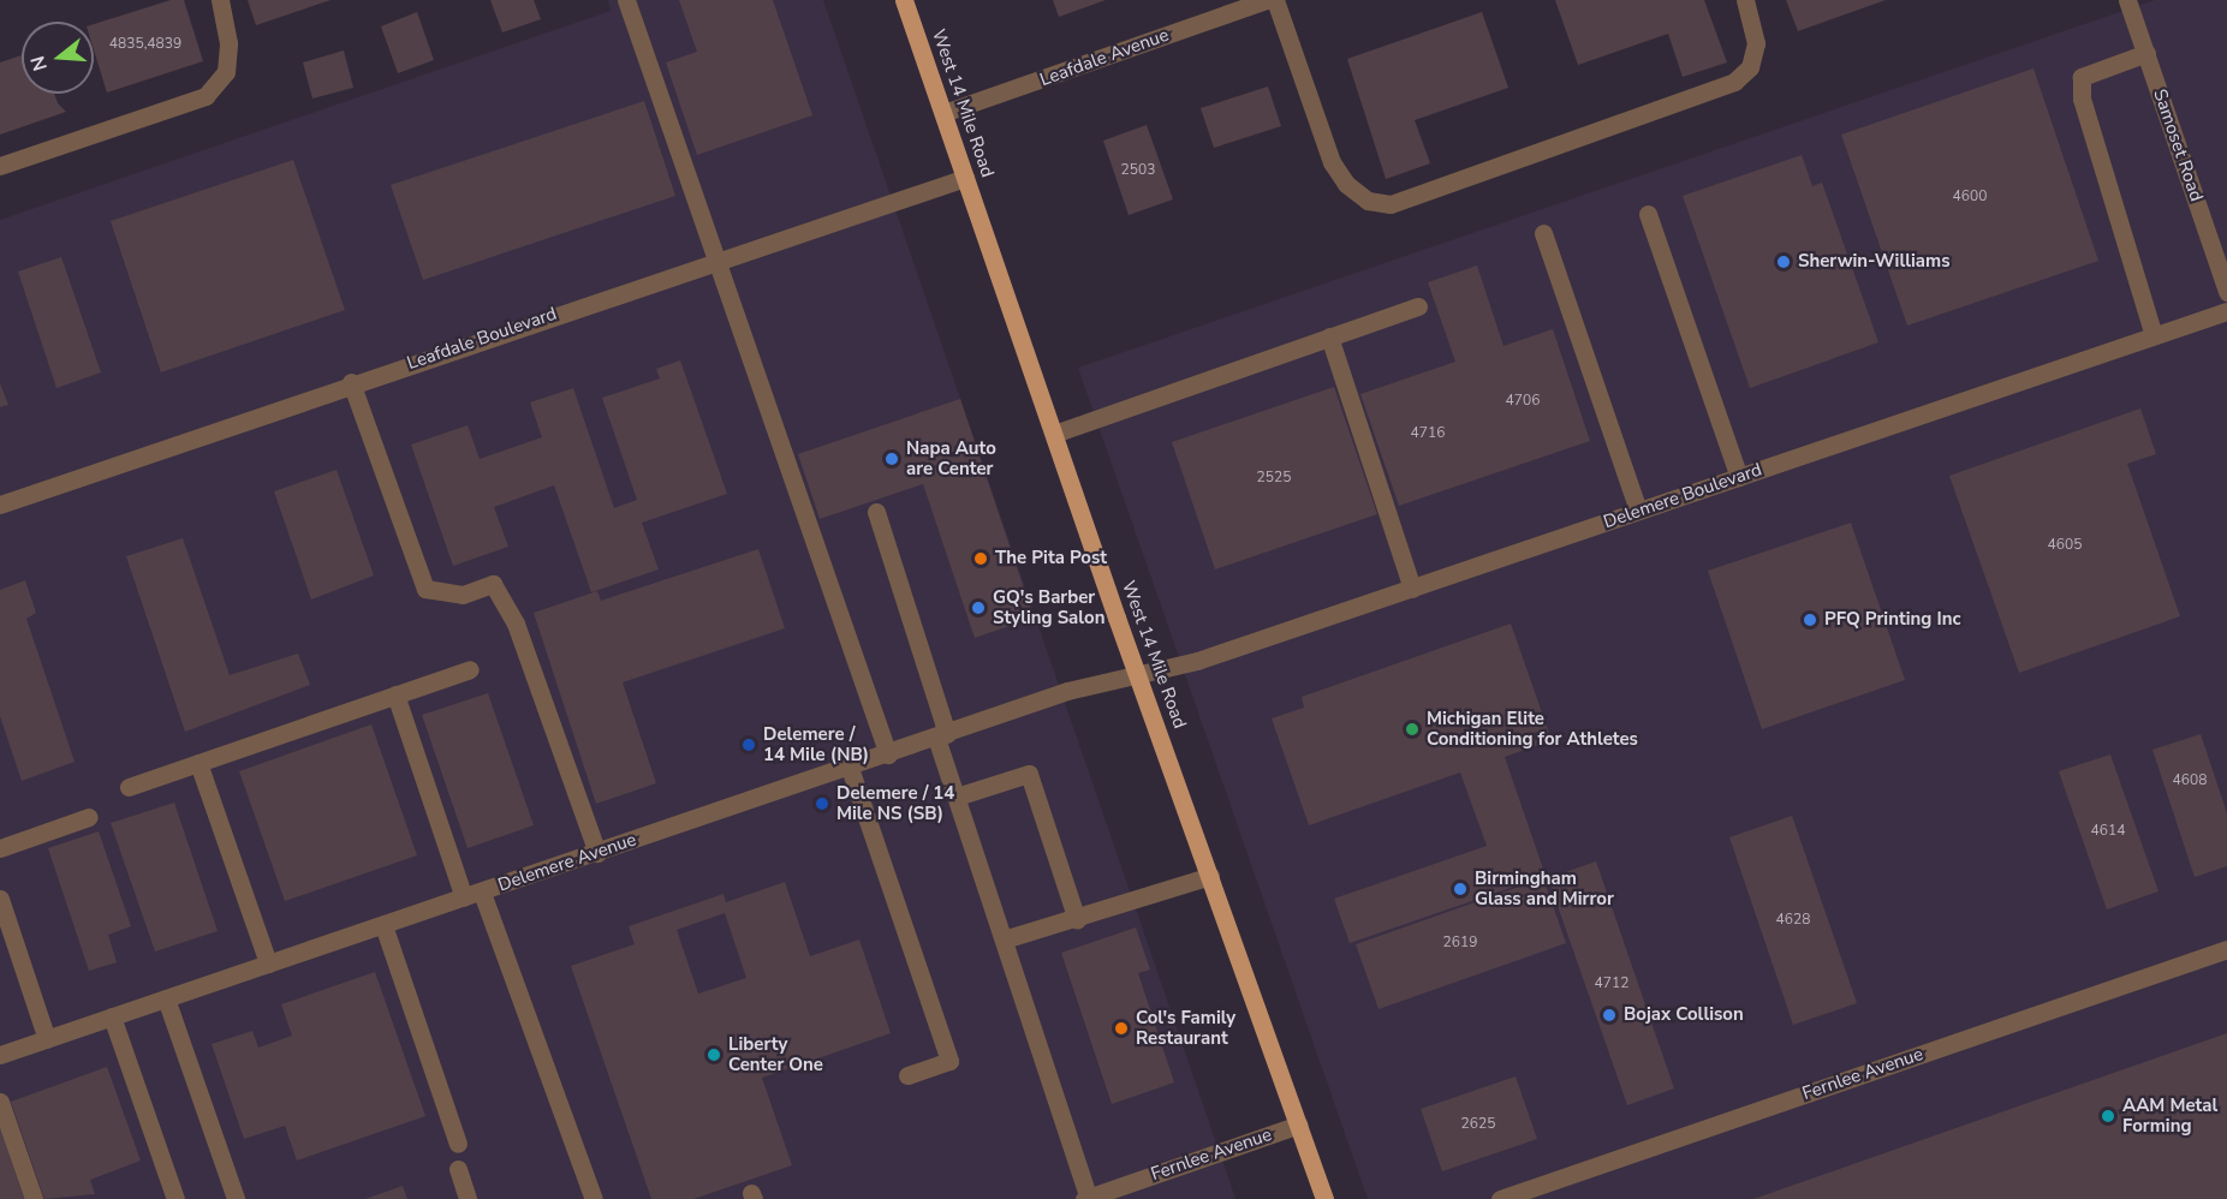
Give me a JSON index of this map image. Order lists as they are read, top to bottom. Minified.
{"streets":{"main road":["West 14 Mile Road"],"street":["Leafdale Avenue","Samoset Road","Leafdale Boulevard","Delemere Boulevard","Delemere Avenue","Fernlee Avenue"]},"crossings":[["Leafdale Avenue","West 14 Mile Road"],["West 14 Mile Road","Leafdale Boulevard"],["West 14 Mile Road","Delemere Boulevard"],["West 14 Mile Road","Delemere Avenue"],["West 14 Mile Road","Fernlee Avenue"],["Delemere Boulevard","Delemere Avenue"]],"places":["Sherwin-Williams","Napa Auto are Center","The Pita Post","GQ's Barber Styling Salon","PFQ Printing Inc","Michigan Elite Conditioning for Athletes","Delemere / 14 Mile (NB)","Delemere / 14 Mile NS (SB)","Birmingham Glass and Mirror","Bojax Collison","Col's Family Restaurant","Liberty Center One","AAM Metal Forming"],"house_numbers":["4835,4839","2503","4600","4706","4716","2525","4605","4608","4614","4628","2619","4712","2625"],"north":"left"}
